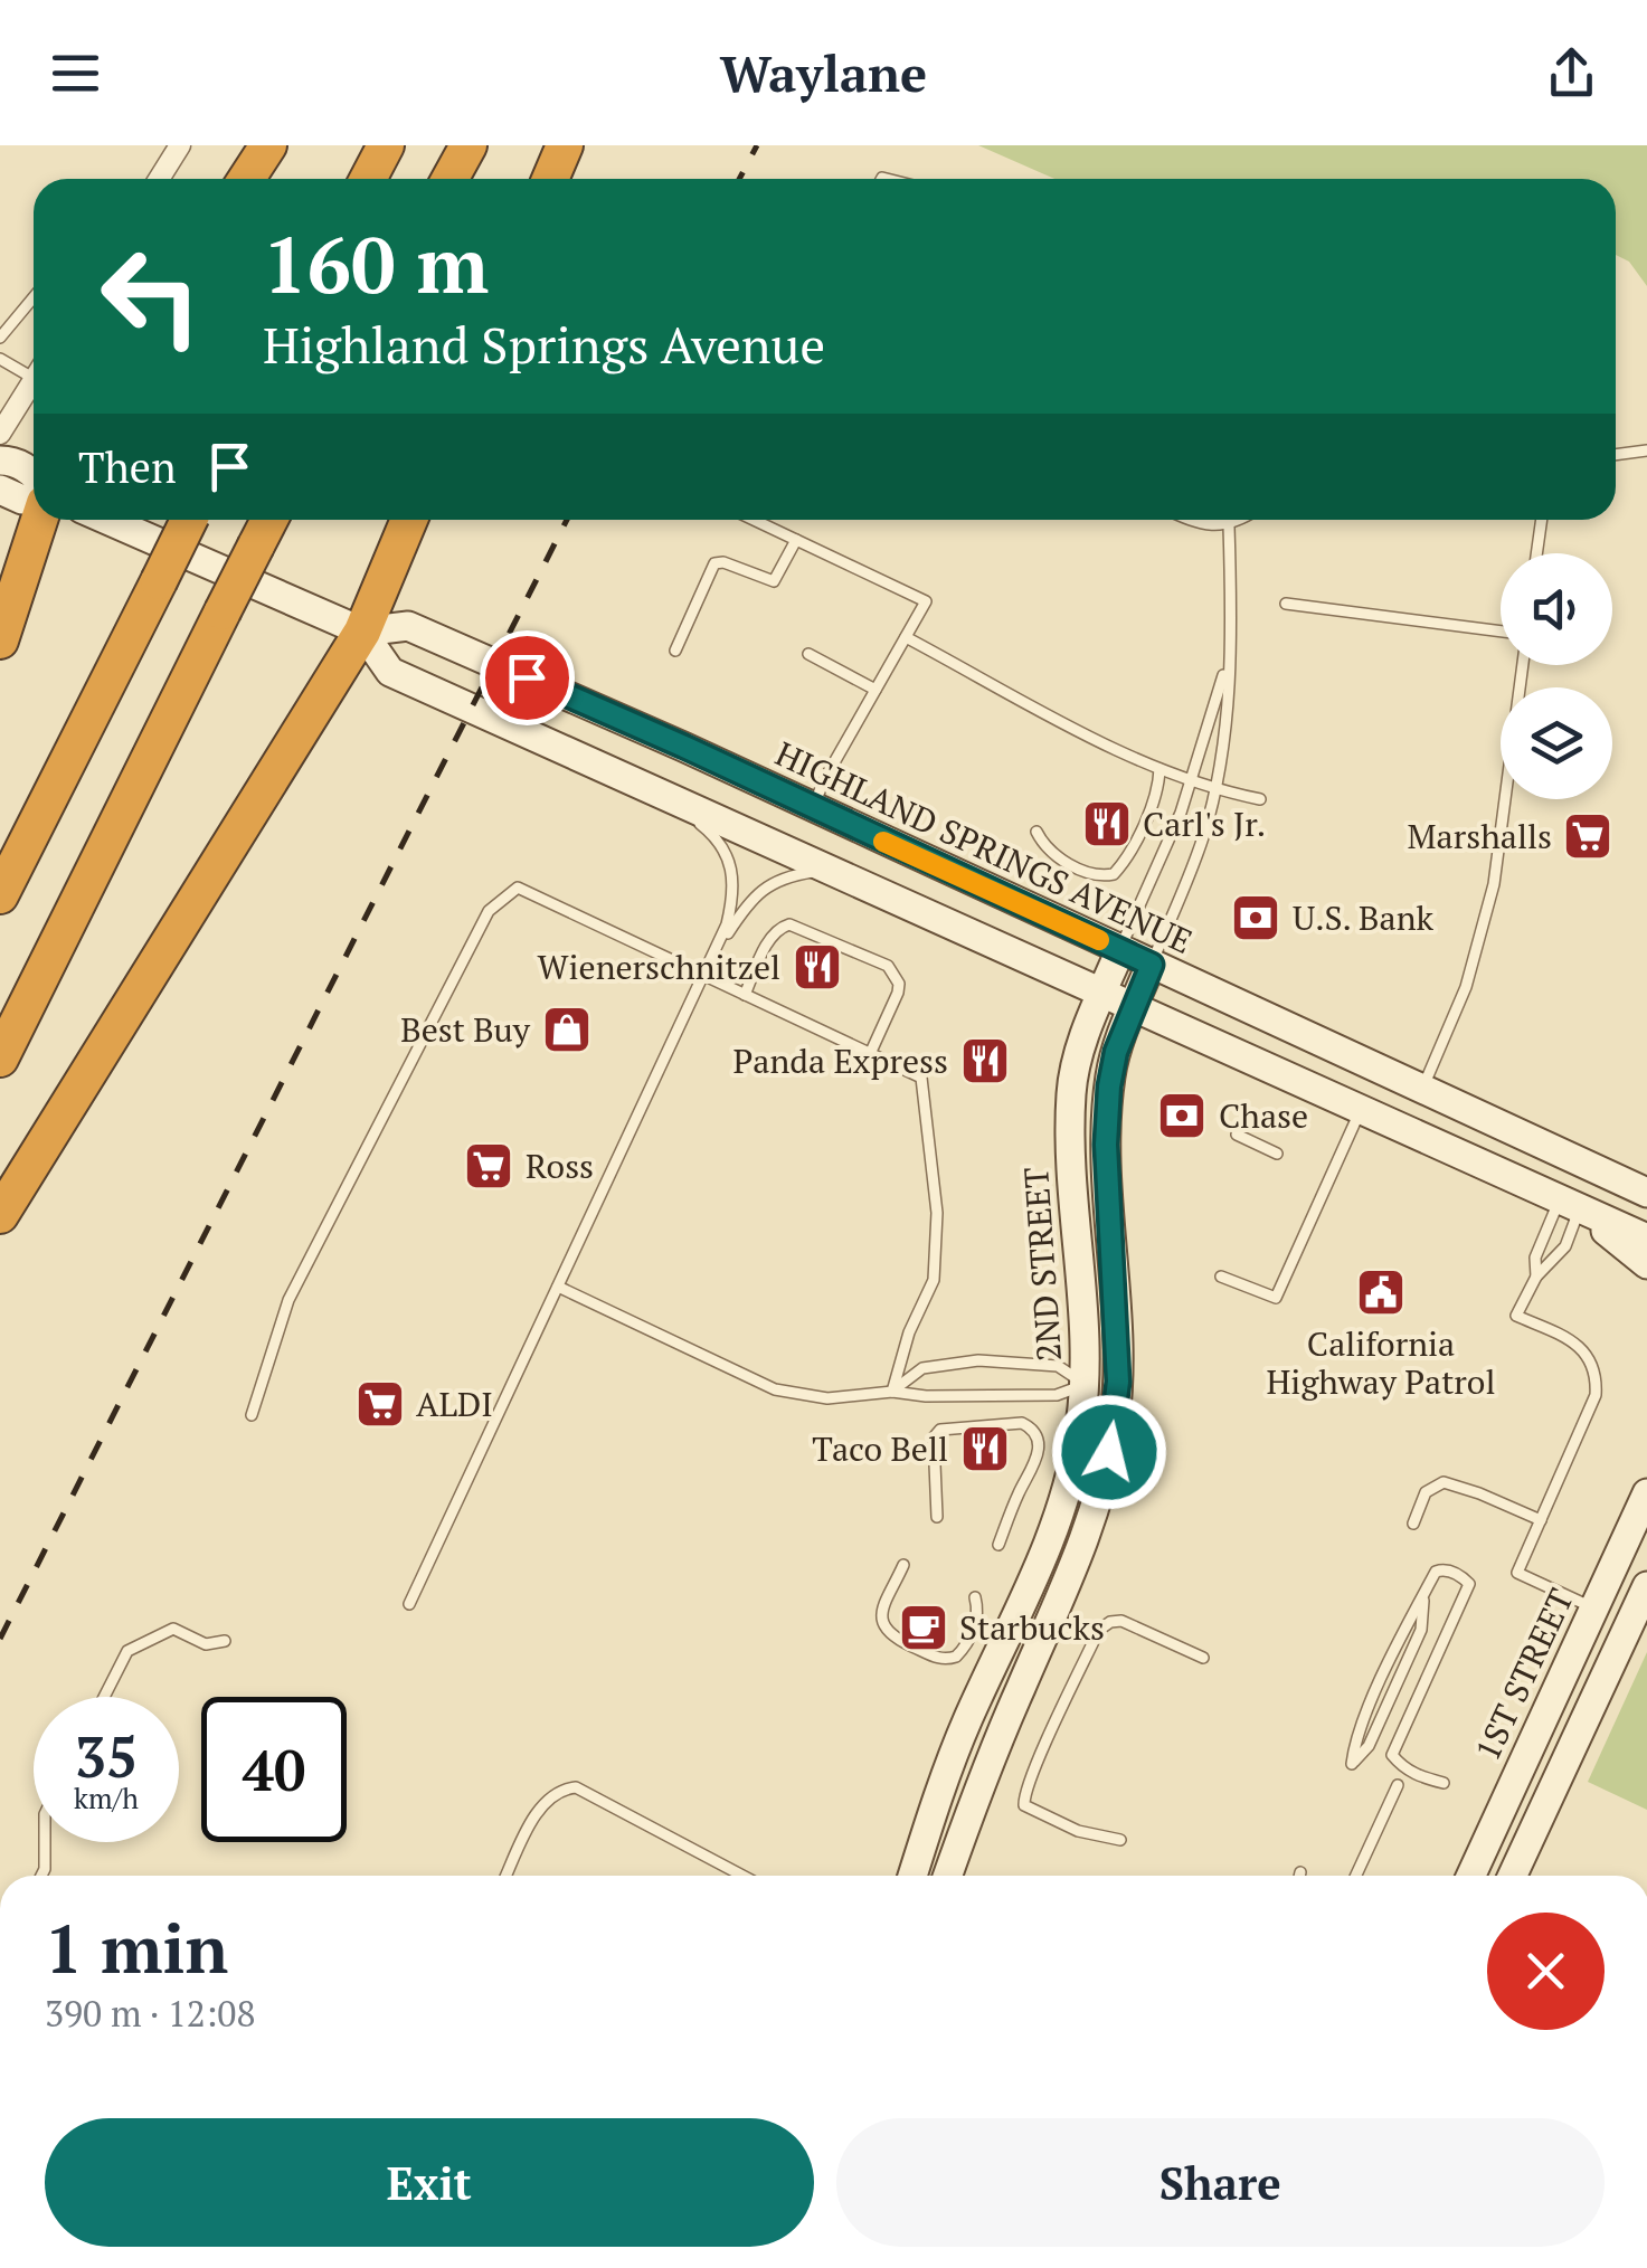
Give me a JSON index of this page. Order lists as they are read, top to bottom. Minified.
{"streets":{"main road":["HIGHLAND SPRINGS AVENUE","2ND STREET","1ST STREET"]},"crossings":[["HIGHLAND SPRINGS AVENUE","2ND STREET"]],"places":{"restaurant":["Carl's Jr.","Wienerschnitzel","Panda Express","Taco Bell"],"supermarket":["Marshalls","Ross","ALDI"],"bank":["U.S. Bank","Chase"],"shop":["Best Buy"],"public building":["California Highway Patrol"],"cafe":["Starbucks"]},"page":{"header":"Waylane","turn":["160 m","Highland Springs Avenue"],"then":"Then","speed":"35 km/h","limit":"40","heading":["1 min","390 m · 12:08"],"buttons":["Exit","Share"]}}
